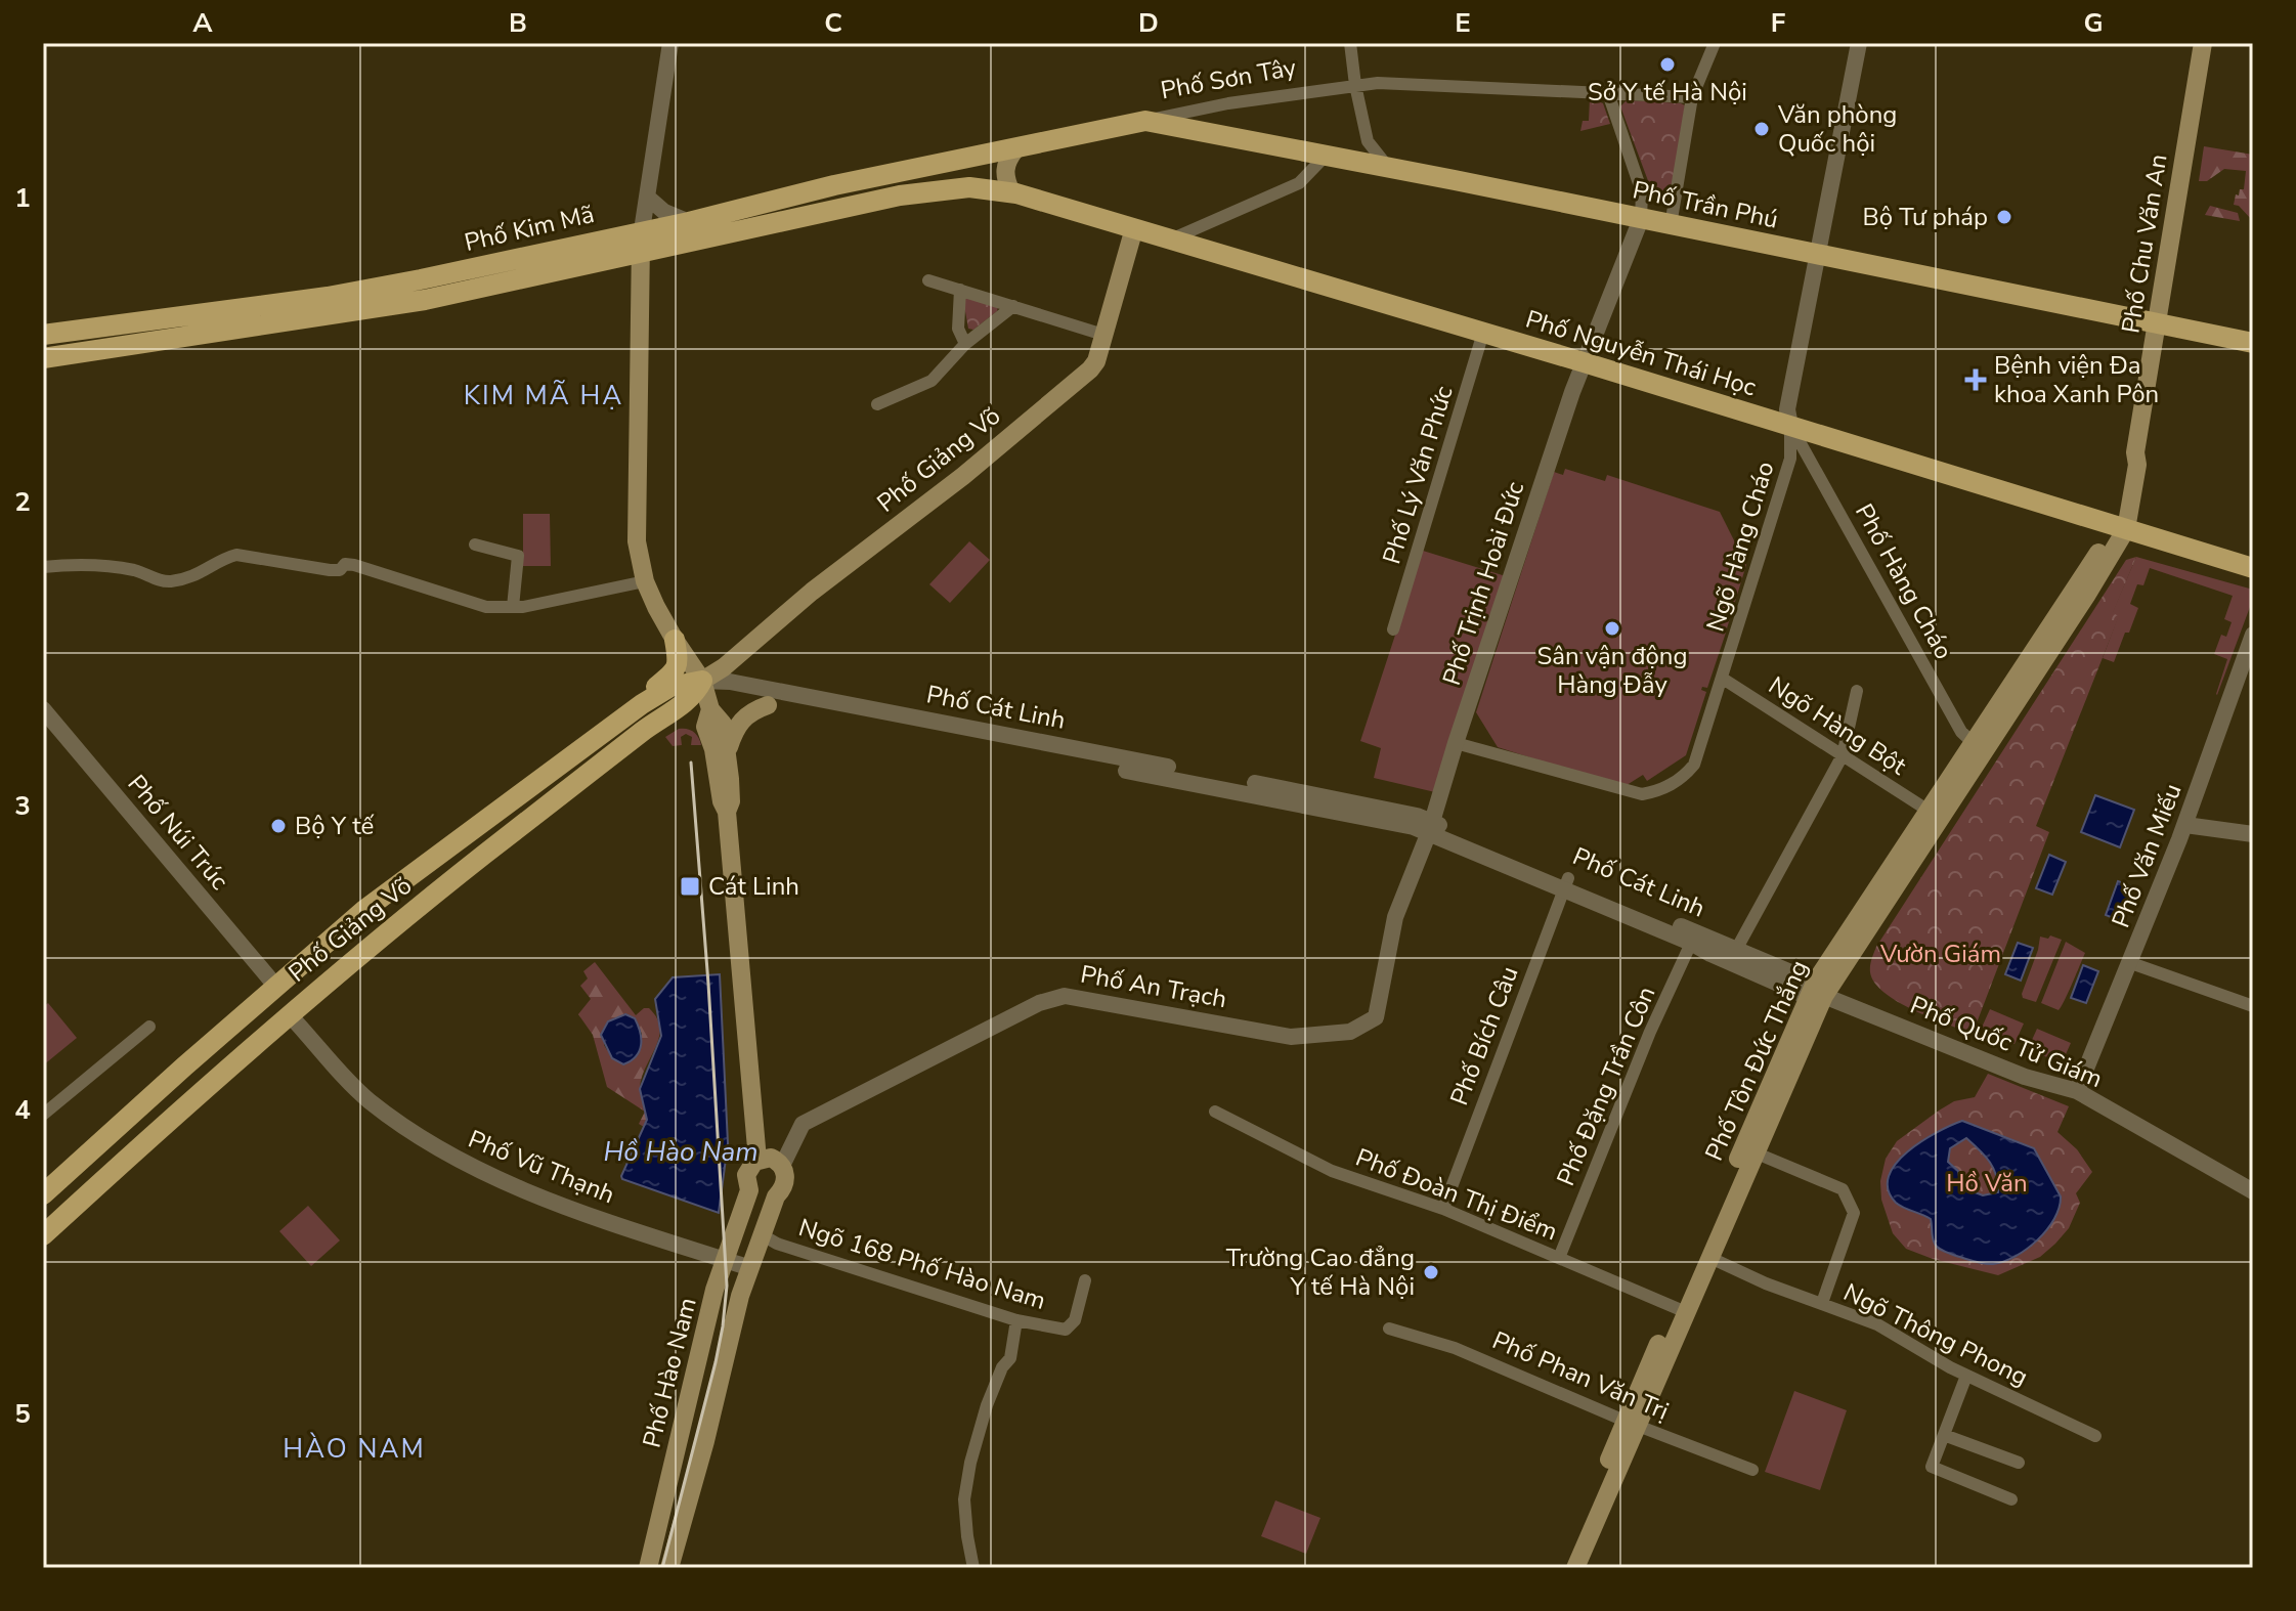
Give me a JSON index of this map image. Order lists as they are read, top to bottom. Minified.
{"streets":{"main road":["Phố Sơn Tây","Phố Trần Phú","Phố Kim Mã","Phố Chu Văn An","Phố Nguyễn Thái Học","Phố Giảng Võ","Phố Tôn Đức Thắng","Phố Hào Nam"],"street":["Phố Lý Văn Phức","Ngõ Hàng Cháo","Phố Hàng Cháo","Phố Trịnh Hoài Đức","Phố Cát Linh","Ngõ Hàng Bột","Phố Núi Trúc","Phố Văn Miếu","Phố An Trạch","Phố Bích Câu","Phố Quốc Tử Giám","Phố Đặng Trần Côn","Phố Vũ Thạnh","Phố Đoàn Thị Điểm","Ngõ 168 Phố Hào Nam","Ngõ Thông Phong","Phố Phan Văn Trị"]},"crossings":[["Phố Sơn Tây","Phố Trần Phú"],["Phố Sơn Tây","Phố Kim Mã"],["Phố Trần Phú","Phố Chu Văn An"],["Phố Trần Phú","Phố Trịnh Hoài Đức"],["Phố Kim Mã","Phố Nguyễn Thái Học"],["Phố Kim Mã","Phố Hào Nam"],["Phố Chu Văn An","Phố Nguyễn Thái Học"],["Phố Chu Văn An","Phố Tôn Đức Thắng"],["Phố Nguyễn Thái Học","Phố Giảng Võ"],["Phố Nguyễn Thái Học","Phố Lý Văn Phức"],["Phố Nguyễn Thái Học","Ngõ Hàng Cháo"],["Phố Nguyễn Thái Học","Phố Hàng Cháo"],["Phố Nguyễn Thái Học","Phố Trịnh Hoài Đức"],["Phố Nguyễn Thái Học","Phố Tôn Đức Thắng"],["Phố Giảng Võ","Phố Cát Linh"],["Phố Giảng Võ","Phố Núi Trúc"],["Phố Giảng Võ","Phố Vũ Thạnh"],["Phố Giảng Võ","Phố Hào Nam"],["Ngõ Hàng Cháo","Phố Hàng Cháo"],["Ngõ Hàng Cháo","Phố Trịnh Hoài Đức"],["Ngõ Hàng Cháo","Ngõ Hàng Bột"],["Phố Hàng Cháo","Phố Tôn Đức Thắng"],["Phố Trịnh Hoài Đức","Phố Cát Linh"],["Phố Trịnh Hoài Đức","Phố An Trạch"],["Phố Cát Linh","Phố An Trạch"],["Phố Cát Linh","Phố Bích Câu"],["Phố Cát Linh","Phố Quốc Tử Giám"],["Phố Cát Linh","Phố Tôn Đức Thắng"],["Phố Cát Linh","Phố Đặng Trần Côn"],["Phố Cát Linh","Phố Hào Nam"],["Ngõ Hàng Bột","Phố Tôn Đức Thắng"],["Phố Văn Miếu","Phố Quốc Tử Giám"],["Phố An Trạch","Phố Hào Nam"],["Phố Bích Câu","Phố Đoàn Thị Điểm"],["Phố Quốc Tử Giám","Phố Tôn Đức Thắng"],["Phố Tôn Đức Thắng","Phố Đoàn Thị Điểm"],["Phố Tôn Đức Thắng","Ngõ Thông Phong"],["Phố Tôn Đức Thắng","Phố Phan Văn Trị"],["Phố Đặng Trần Côn","Phố Đoàn Thị Điểm"],["Phố Vũ Thạnh","Phố Hào Nam"],["Ngõ 168 Phố Hào Nam","Phố Hào Nam"]],"districts":["KIM MÃ HẠ","HÀO NAM"],"water":["Hồ Hào Nam"],"parks":["Vườn Giám","Hồ Văn"],"places":{"other":["Sở Y tế Hà Nội","Văn phòng Quốc hội","Bộ Tư pháp","Sân vận động Hàng Đẫy","Bộ Y tế","Trường Cao đẳng Y tế Hà Nội"],"health":["Bệnh viện Đa khoa Xanh Pôn"],"transit":["Cát Linh"]},"grid":{"columns":["A","B","C","D","E","F","G"],"rows":["1","2","3","4","5"]}}
